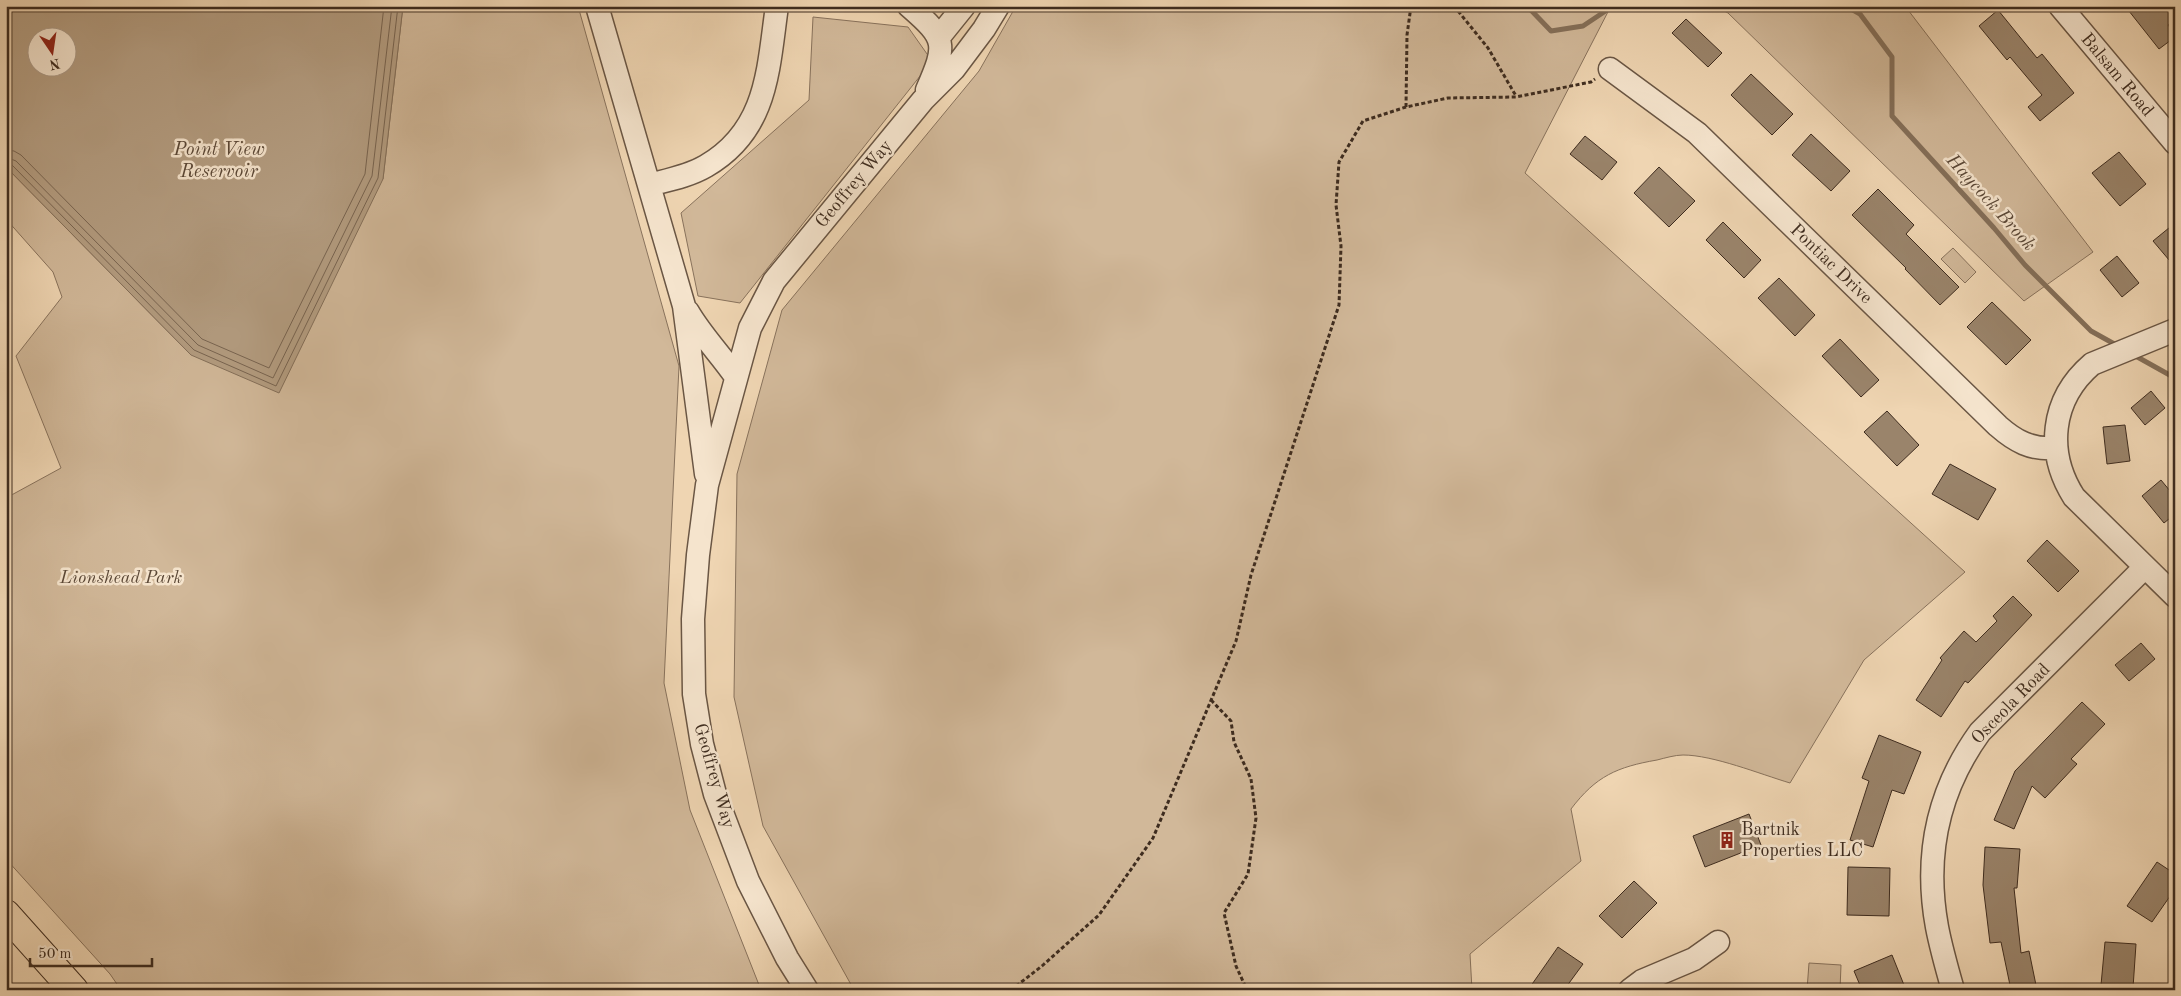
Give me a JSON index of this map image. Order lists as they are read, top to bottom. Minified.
{"streets":{"street":["Balsam Road","Geoffrey Way","Pontiac Drive","Osceola Road"]},"water":["Point View Reservoir","Haycock Brook"],"parks":["Lionshead Park"],"places":{"building":["Bartnik Properties LLC"]},"scale_bar":"50 m","north":"bottom"}
